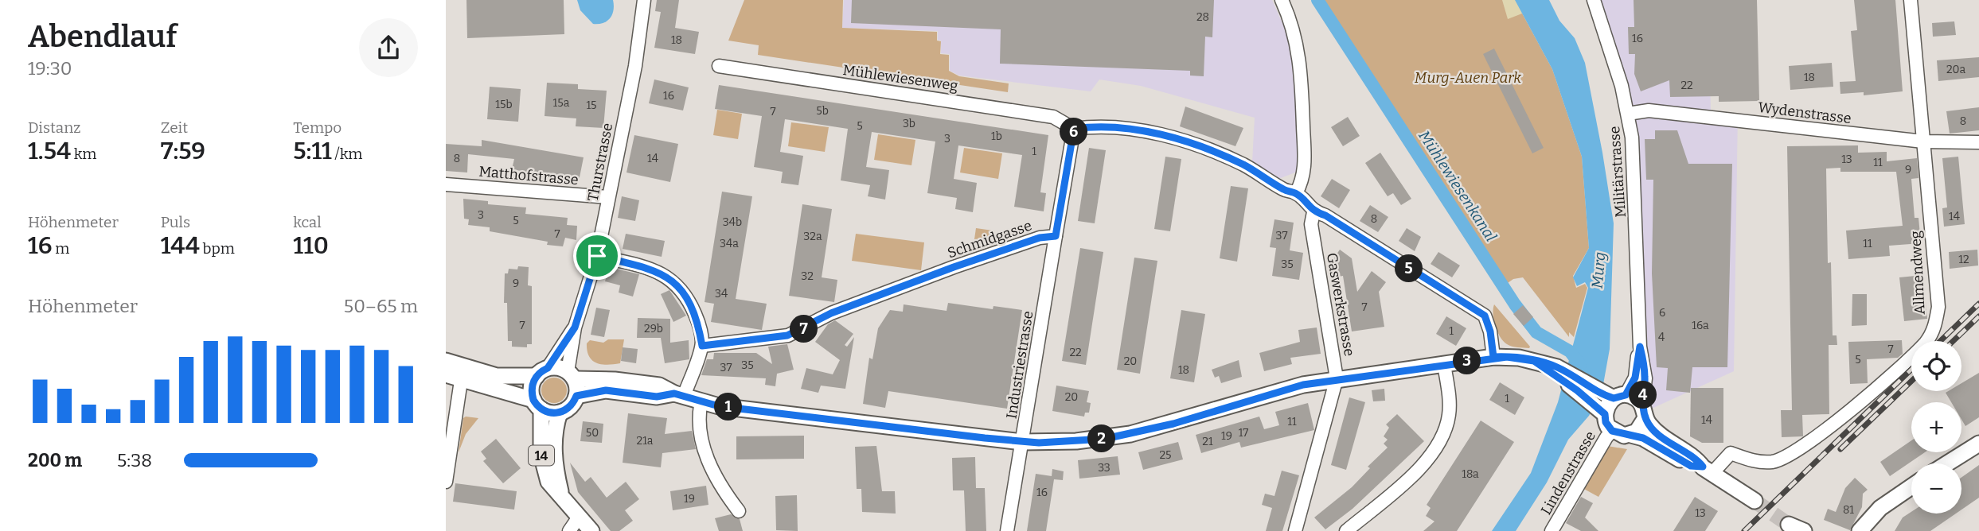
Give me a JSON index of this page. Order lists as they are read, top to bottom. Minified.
{"streets":{"main road":["14"],"street":["Mühlewiesenweg","Wydenstrasse","Thurstrasse","Militärstrasse","Matthofstrasse","Schmidgasse","Allmendweg","Gaswerkstrasse","Industriestrasse","Lindenstrasse"]},"crossings":[["Wydenstrasse","Militärstrasse"],["Wydenstrasse","Allmendweg"],["Thurstrasse","Matthofstrasse"],["Thurstrasse","14"],["Militärstrasse","Lindenstrasse"],["Schmidgasse","Industriestrasse"]],"water":["Mühlewiesenkanal","Murg"],"parks":["Murg-Auen Park"],"house_numbers":["28","16","18","20a","18","22","16","15a","15b","15","5b","7","8","3b","5","1b","3","1","8","14","13","11","9","3","14","8","5","34b","7","37","32a","34a","11","12","35","32","9","34","7","6","7","16a","29b","1","4","7","22","5","20","35","37","18","20","1","14","11","50","17","19","21a","21","25","33","18a","16","19","81","13"],"page":{"heading":["Abendlauf","19:30"],"stats":[["Distanz","1.54 km"],["Zeit","7:59"],["Tempo","5:11 /km"],["Höhenmeter","16 m"],["Puls","144 bpm"],["kcal","110"]],"pins":["6","5","7","3","4","1","2"],"chart":["Höhenmeter","50–65 m"],"map_buttons":["+","−"],"list":[{"name":"200 m","note":"5:38"}]}}
